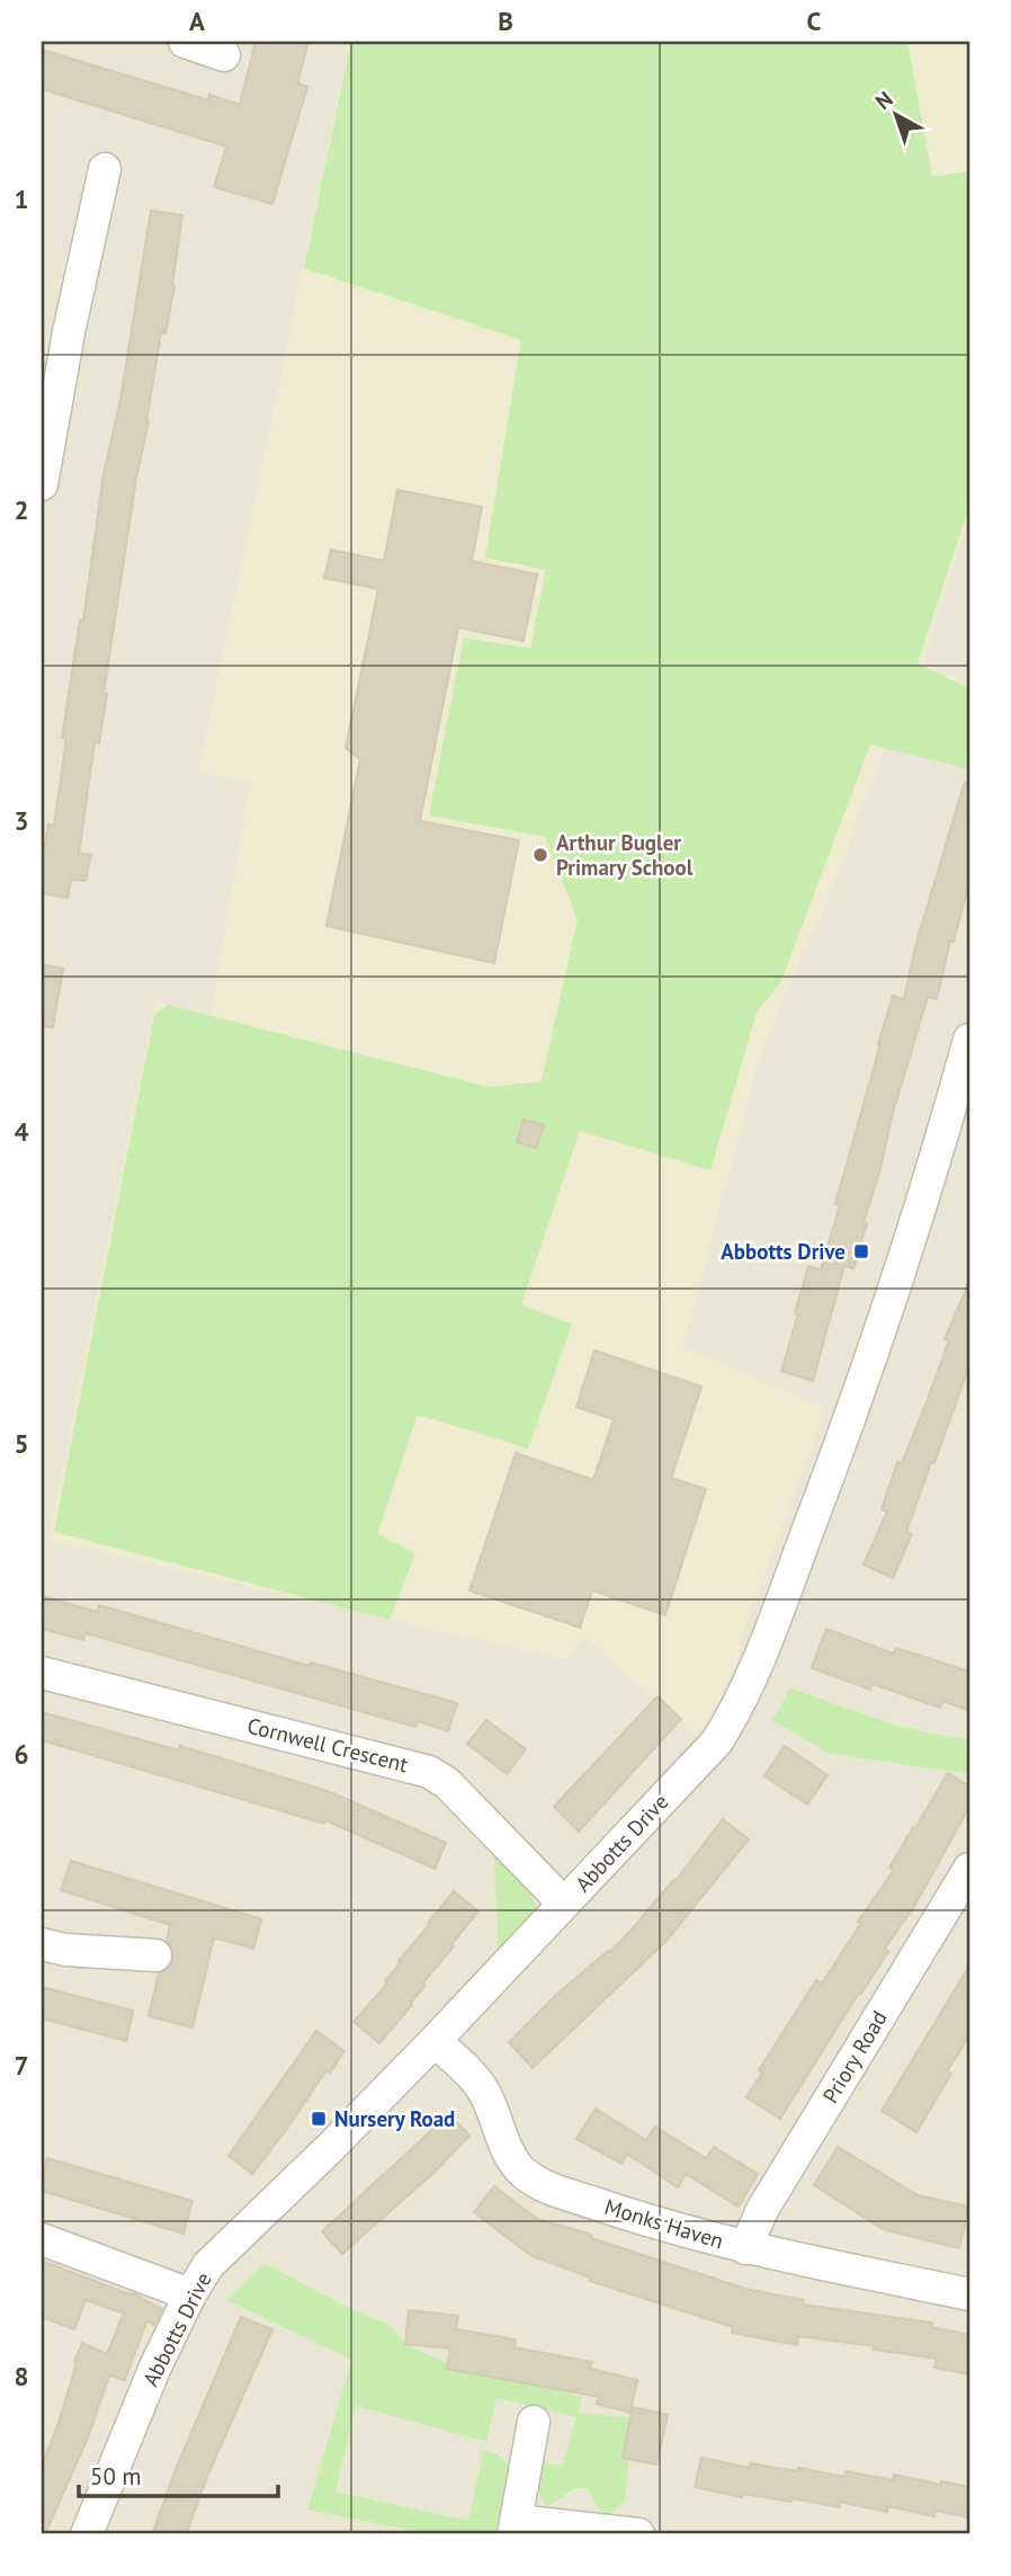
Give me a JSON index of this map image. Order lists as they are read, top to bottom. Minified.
{"streets":{"street":["Cornwell Crescent","Abbotts Drive","Priory Road","Monks Haven"]},"crossings":[["Cornwell Crescent","Abbotts Drive"],["Abbotts Drive","Monks Haven"],["Priory Road","Monks Haven"]],"places":{"other":["Arthur Bugler Primary School"],"transit":["Abbotts Drive","Nursery Road"]},"scale_bar":"50 m","north":"top left","grid":{"columns":["A","B","C"],"rows":["1","2","3","4","5","6","7","8"]}}
